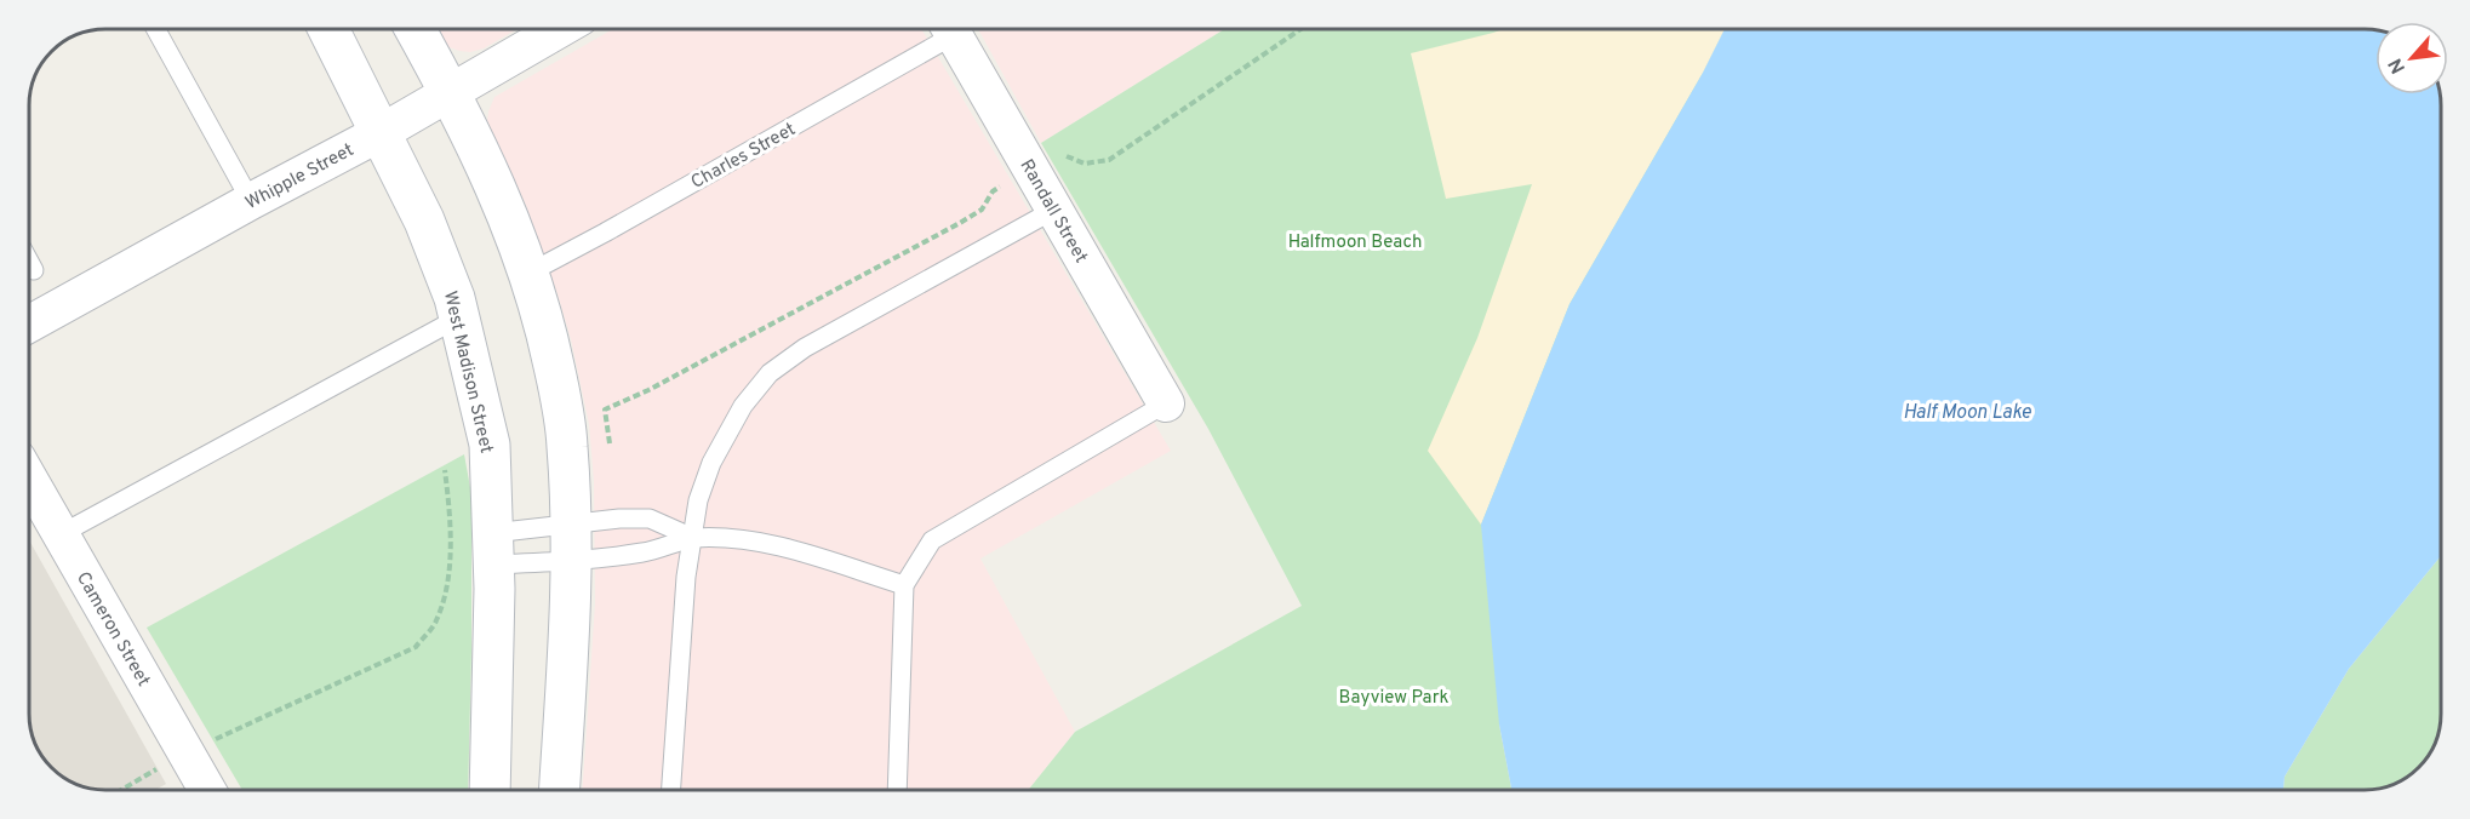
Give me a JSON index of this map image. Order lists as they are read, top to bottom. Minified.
{"streets":{"main road":["West Madison Street"],"street":["Whipple Street","Randall Street","Cameron Street"],"lane":["Charles Street"]},"crossings":[["Whipple Street","West Madison Street"]],"water":["Half Moon Lake"],"parks":["Halfmoon Beach","Bayview Park"],"north":"bottom left"}
